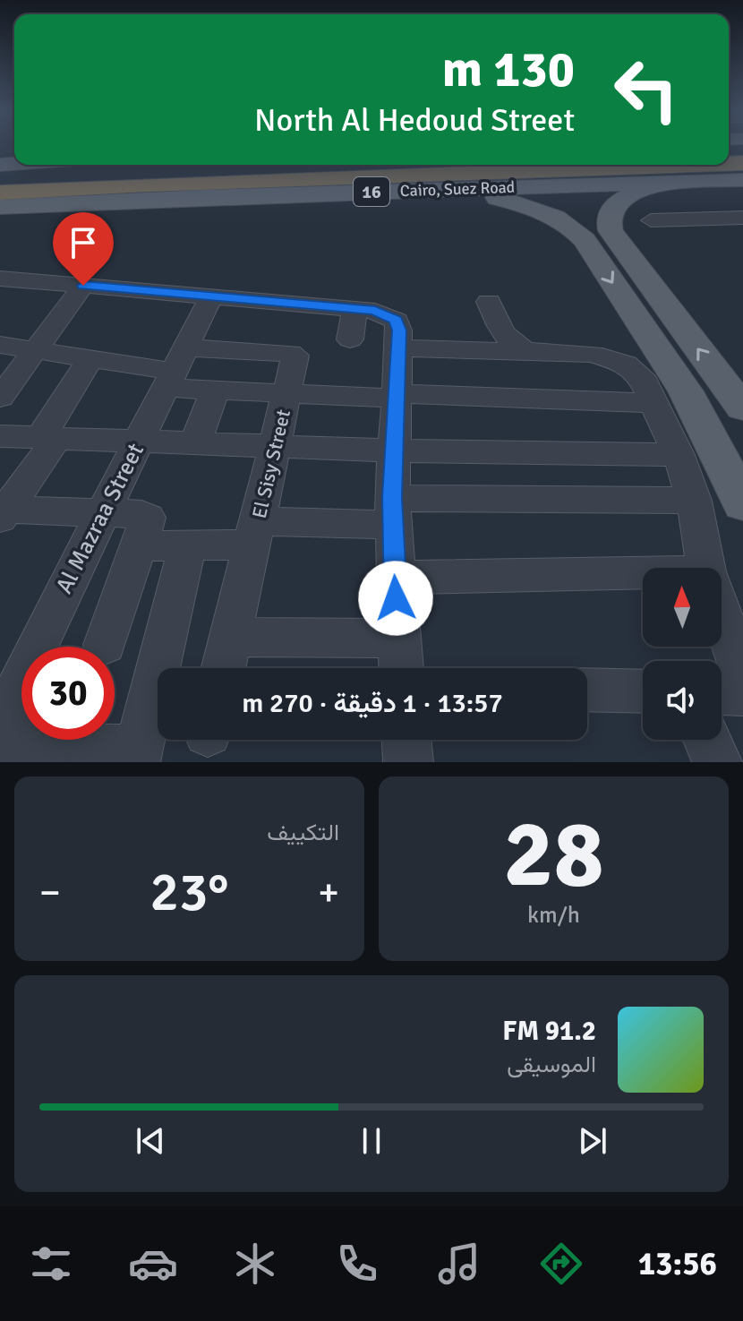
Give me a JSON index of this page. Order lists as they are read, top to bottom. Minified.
{"streets":{"highway":["Cairo, Suez Road","16"],"street":["El Sisy Street","Al Mazraa Street"]},"crossings":[["Cairo, Suez Road","16"],["El Sisy Street","Al Mazraa Street"]],"north":"top","page":{"turn":["130 m","North Al Hedoud Street"],"limit":"30","trip":"13:57 · 1 دقيقة · 270 m","tile":[["28","km/h"],"التكييف"],"heat":["−","23°","+"],"song":["91.2 FM","الموسيقى"],"tabs":"13:56"}}
